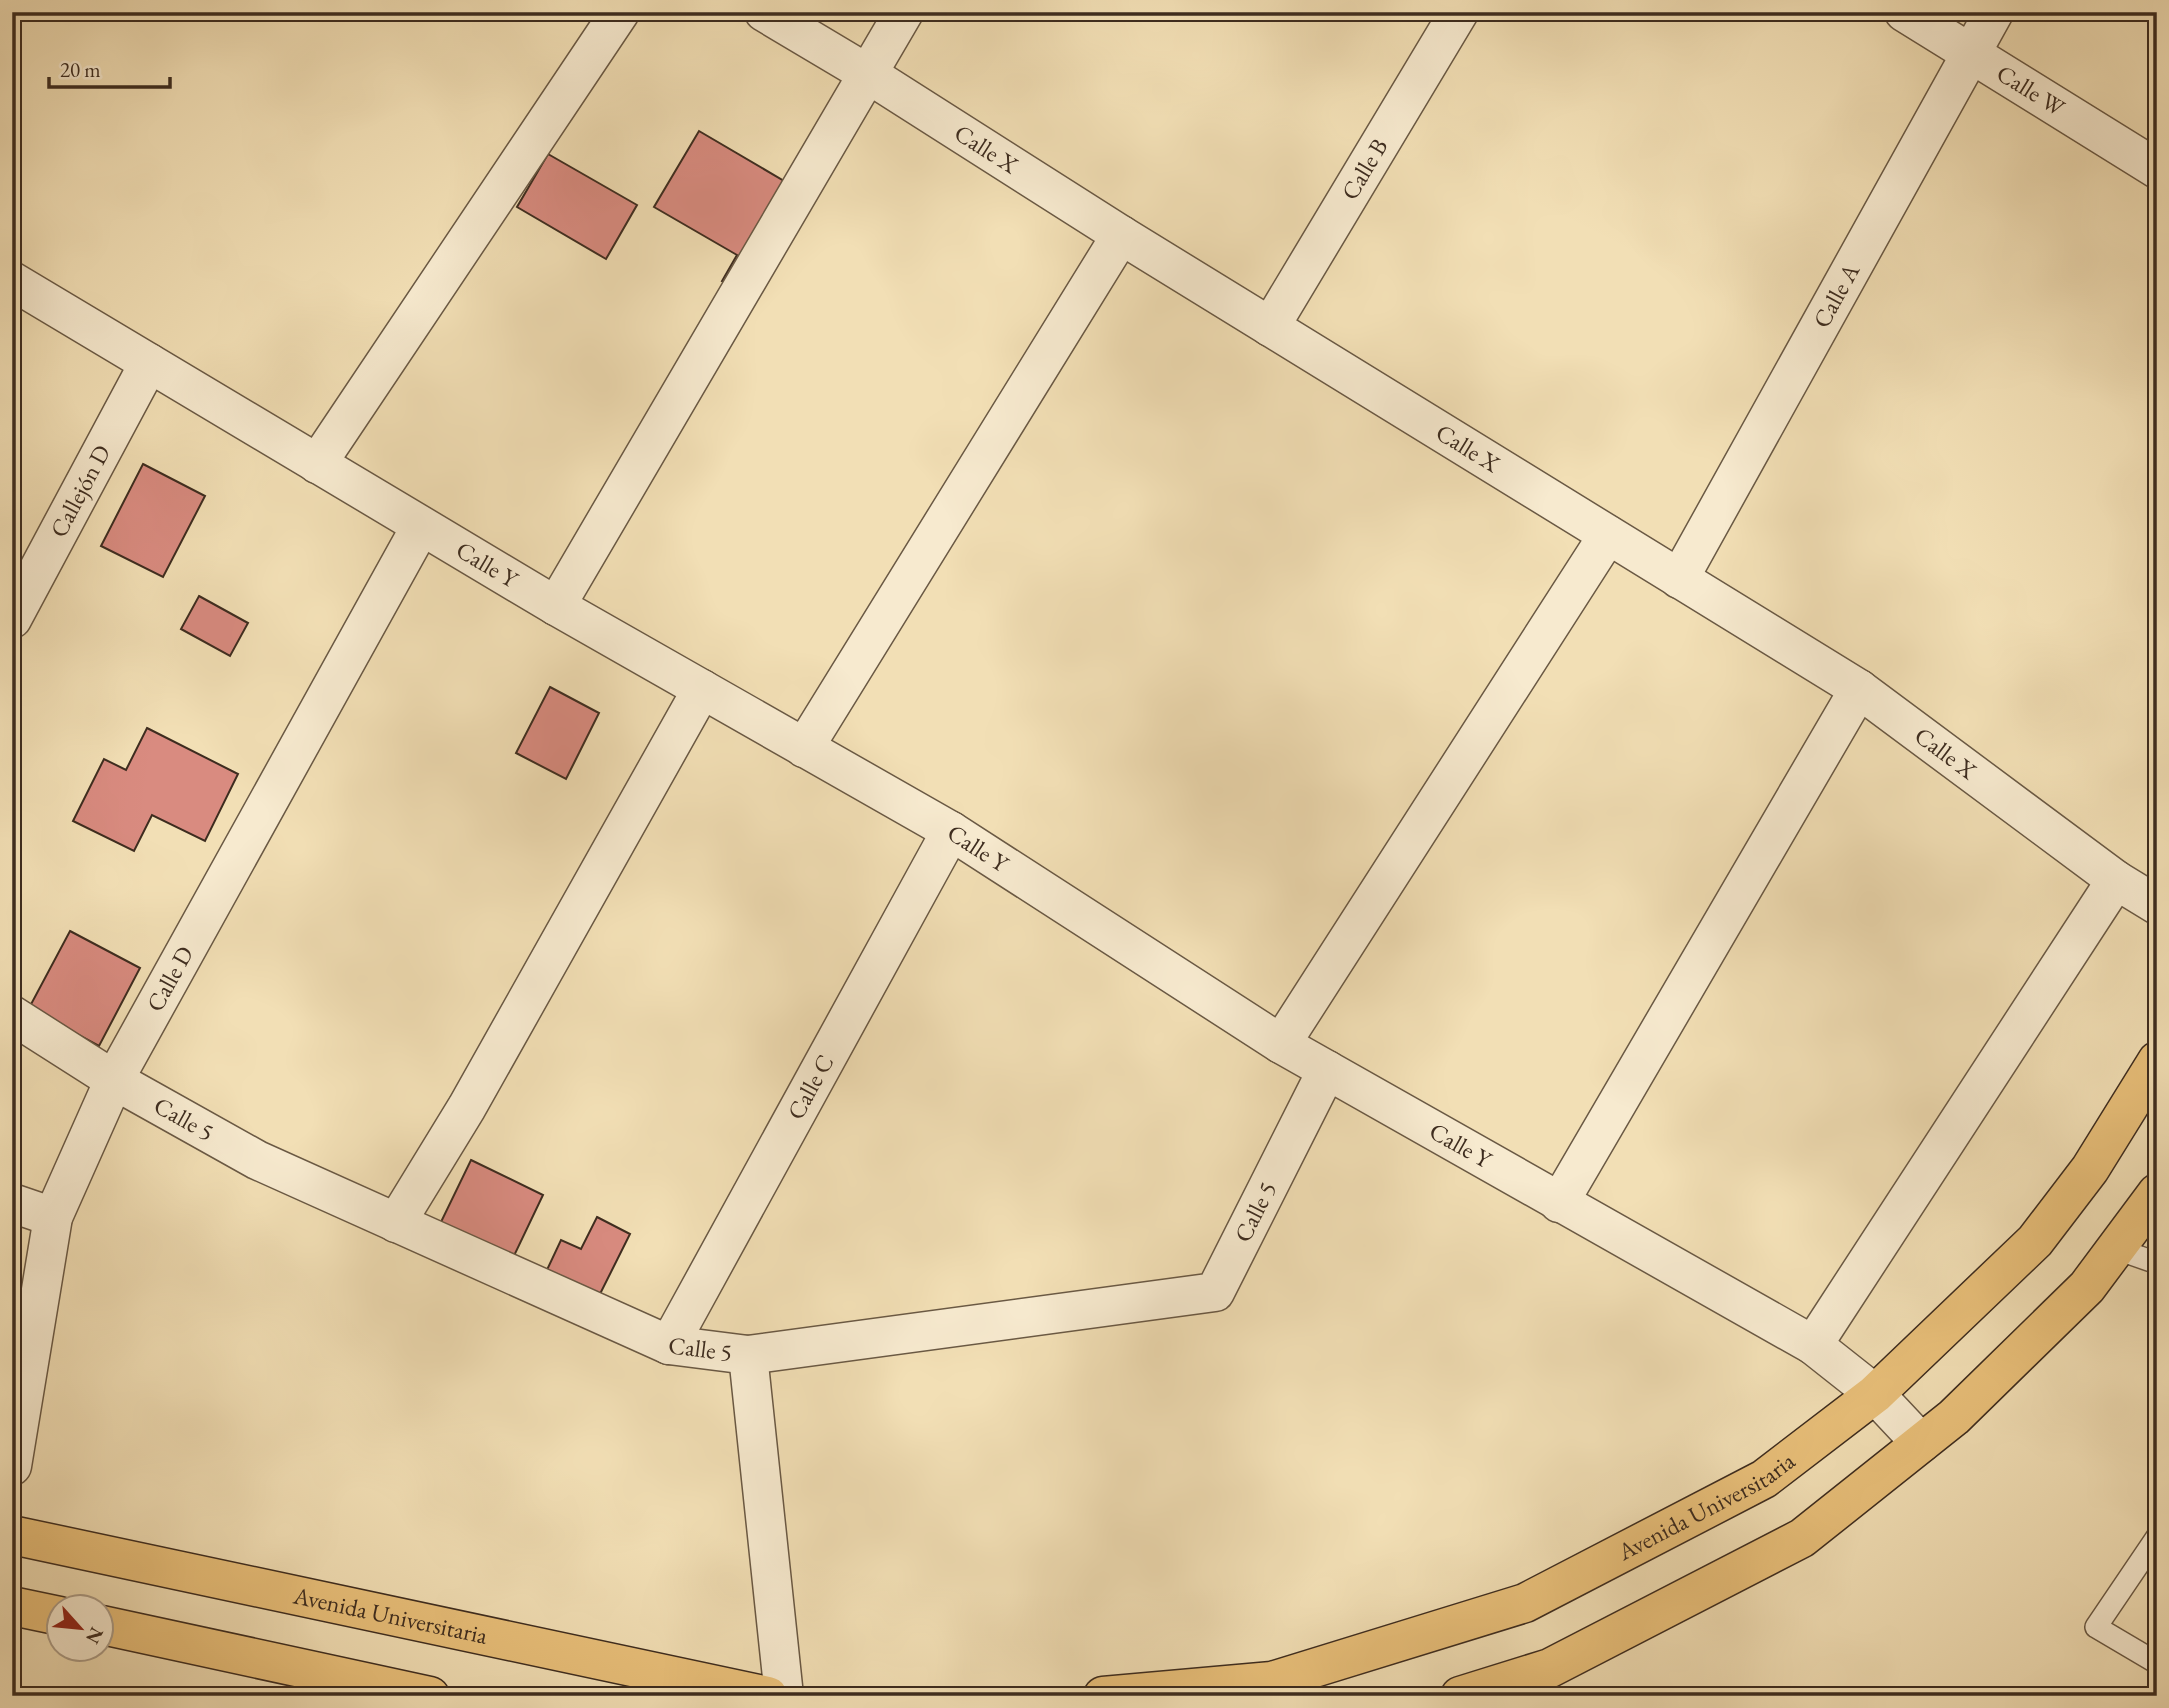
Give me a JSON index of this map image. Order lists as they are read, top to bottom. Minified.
{"streets":{"highway":["Avenida Universitaria"],"street":["Calle W","Calle X","Calle B","Calle A","Callejón D","Calle Y","Calle D","Calle C","Calle 5"]},"crossings":[["Calle W","Calle A"],["Calle X","Calle B"],["Calle X","Calle A"],["Callejón D","Calle Y"],["Calle Y","Calle D"],["Calle Y","Calle C"],["Calle Y","Calle 5"],["Calle Y","Avenida Universitaria"],["Calle D","Calle 5"],["Calle C","Calle 5"]],"scale_bar":"20 m","north":"bottom right"}
